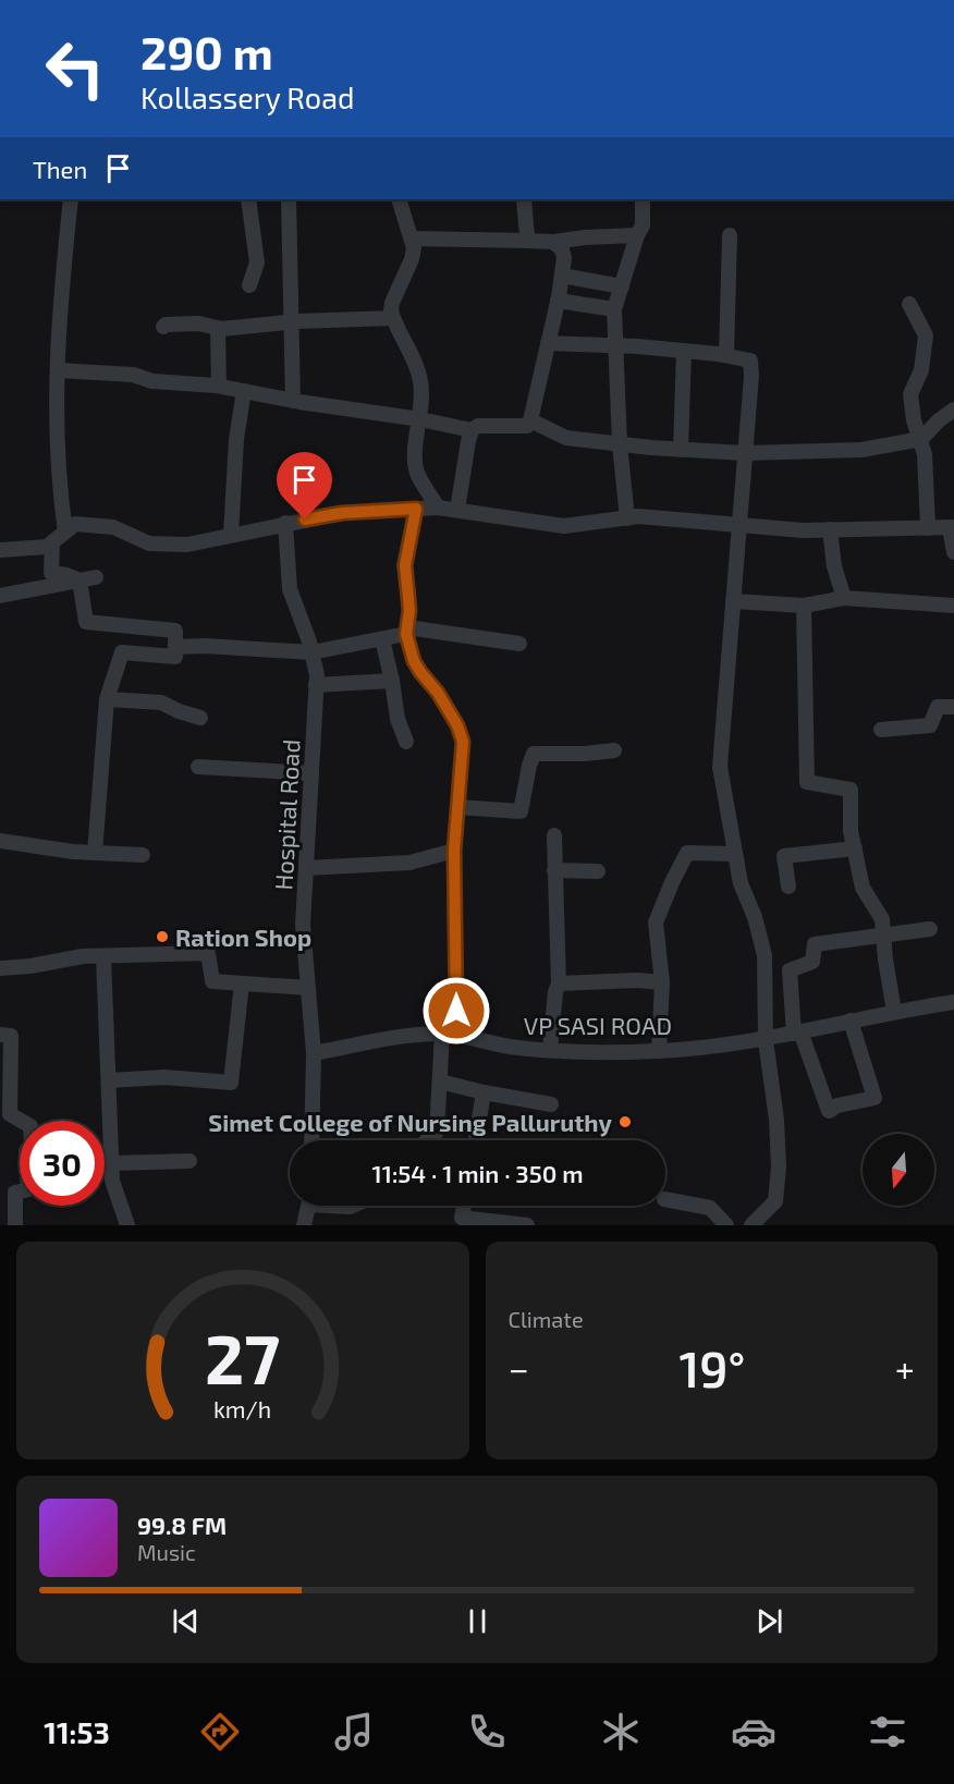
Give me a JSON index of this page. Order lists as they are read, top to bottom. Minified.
{"streets":{"street":["Hospital Road","VP SASI ROAD"]},"crossings":[["Hospital Road","VP SASI ROAD"]],"places":["Ration Shop","Simet College of Nursing Palluruthy"],"north":"bottom","page":{"turn":["290 m","Kollassery Road"],"then":"Then","limit":"30","trip":"11:54 · 1 min · 350 m","tile":"Climate","heat":["−","19°","+"],"song":["99.8 FM","Music"],"tabs":"11:53","gauge":["27","km/h"]}}
